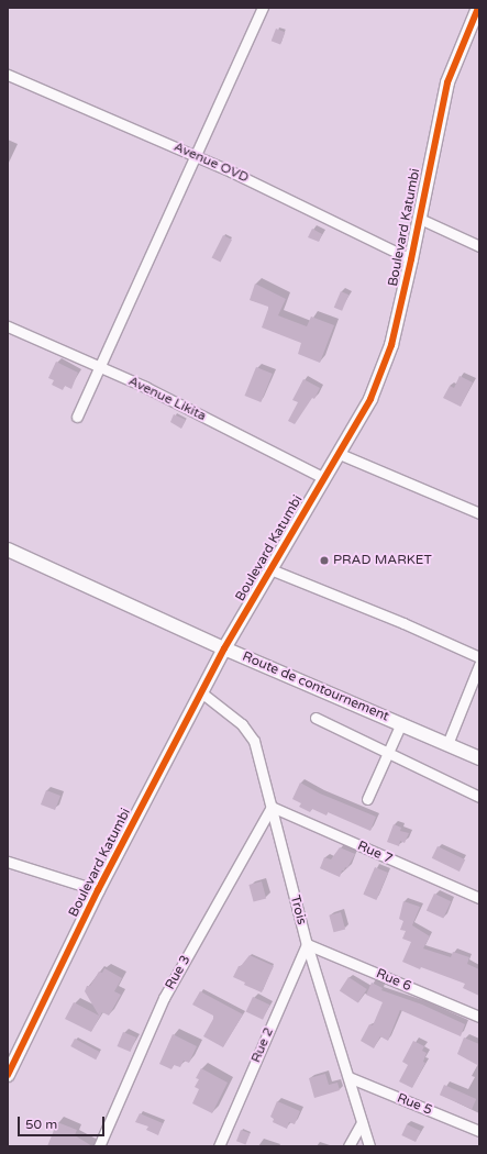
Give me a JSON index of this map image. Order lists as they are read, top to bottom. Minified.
{"streets":{"street":["Avenue OVD","Boulevard Katumbi","Avenue Likita","Route de contournement","Rue 7","Trois","Rue 3","Rue 6","Rue 2","Rue 5"]},"crossings":[["Avenue OVD","Boulevard Katumbi"],["Boulevard Katumbi","Avenue Likita"],["Boulevard Katumbi","Route de contournement"],["Boulevard Katumbi","Trois"],["Rue 7","Trois"],["Rue 7","Rue 3"],["Trois","Rue 3"],["Trois","Rue 6"],["Trois","Rue 2"],["Trois","Rue 5"],["Rue 6","Rue 2"]],"places":["PRAD MARKET"],"scale_bar":"50 m"}
